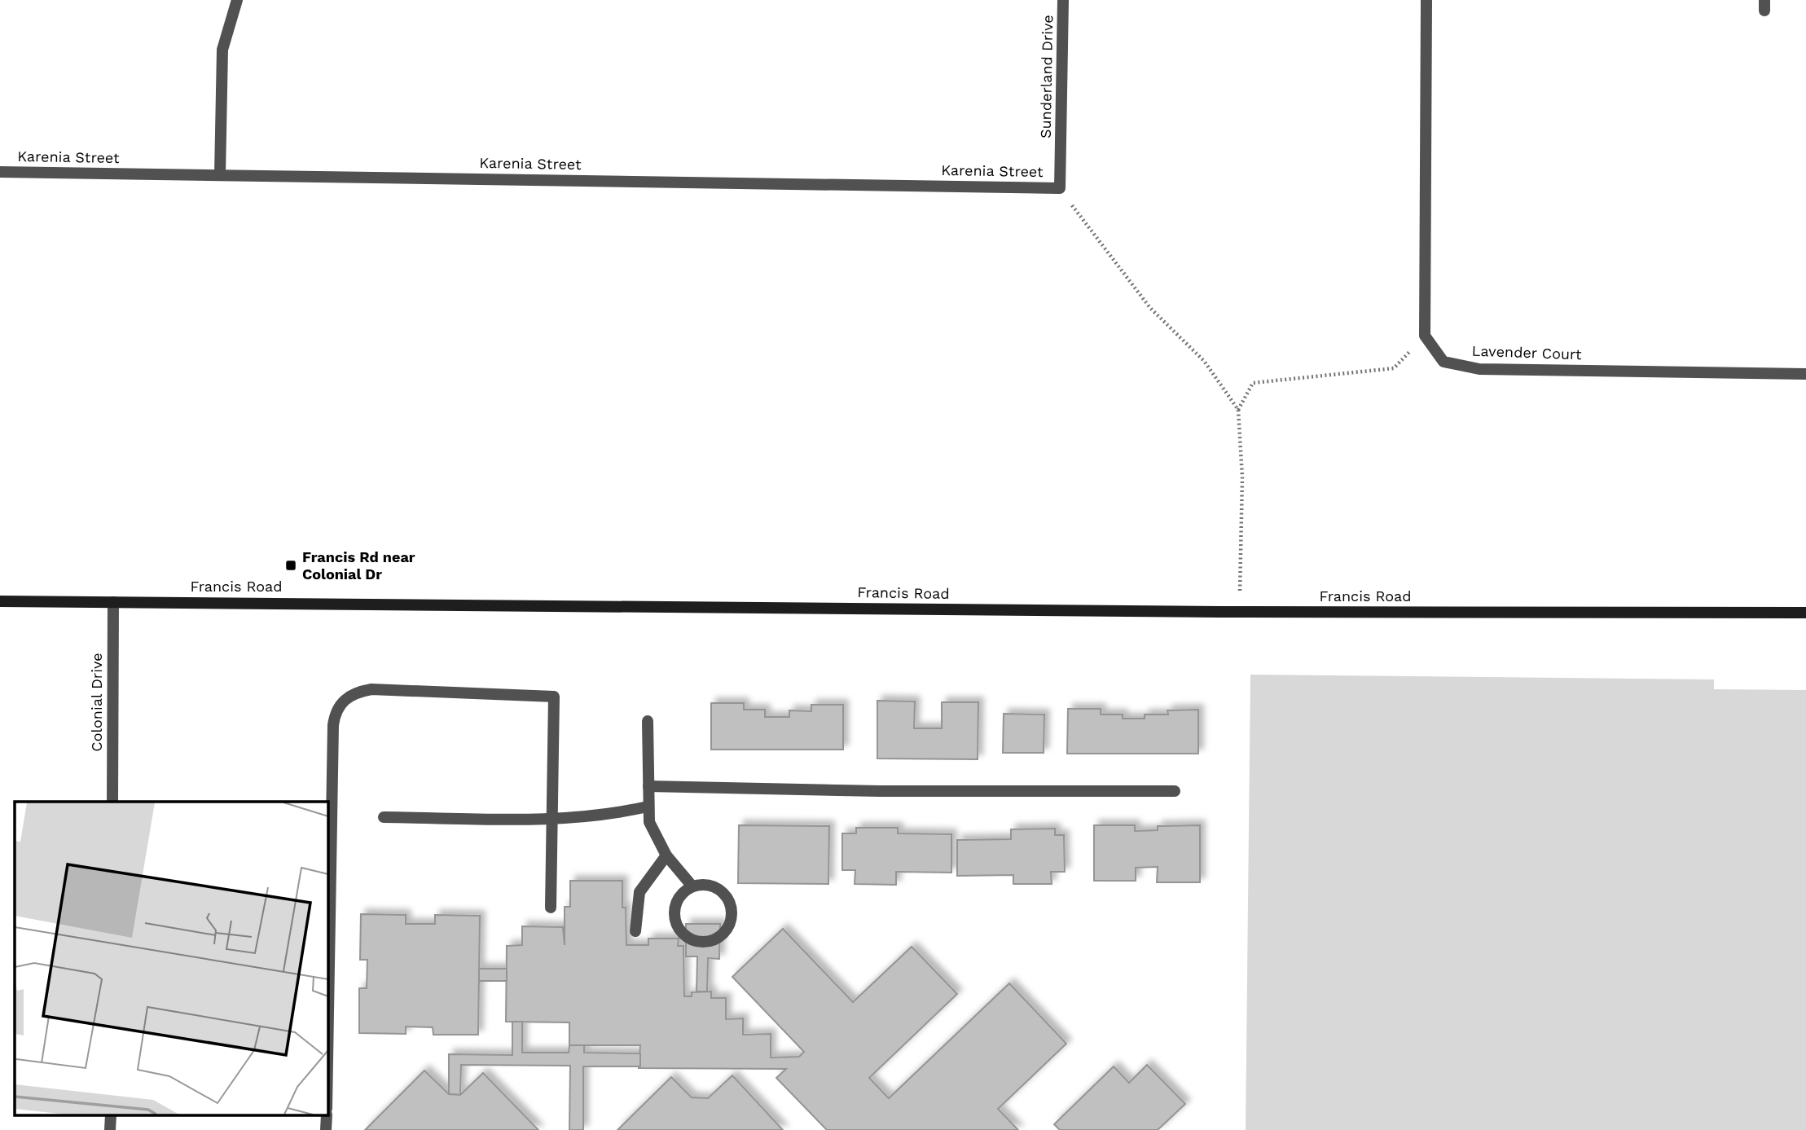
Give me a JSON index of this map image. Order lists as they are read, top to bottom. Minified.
{"streets":{"main road":["Francis Road"],"street":["Sunderland Drive","Karenia Street","Lavender Court","Colonial Drive"]},"crossings":[["Sunderland Drive","Karenia Street"],["Francis Road","Colonial Drive"]],"places":{"transit":["Francis Rd near Colonial Dr"]}}
